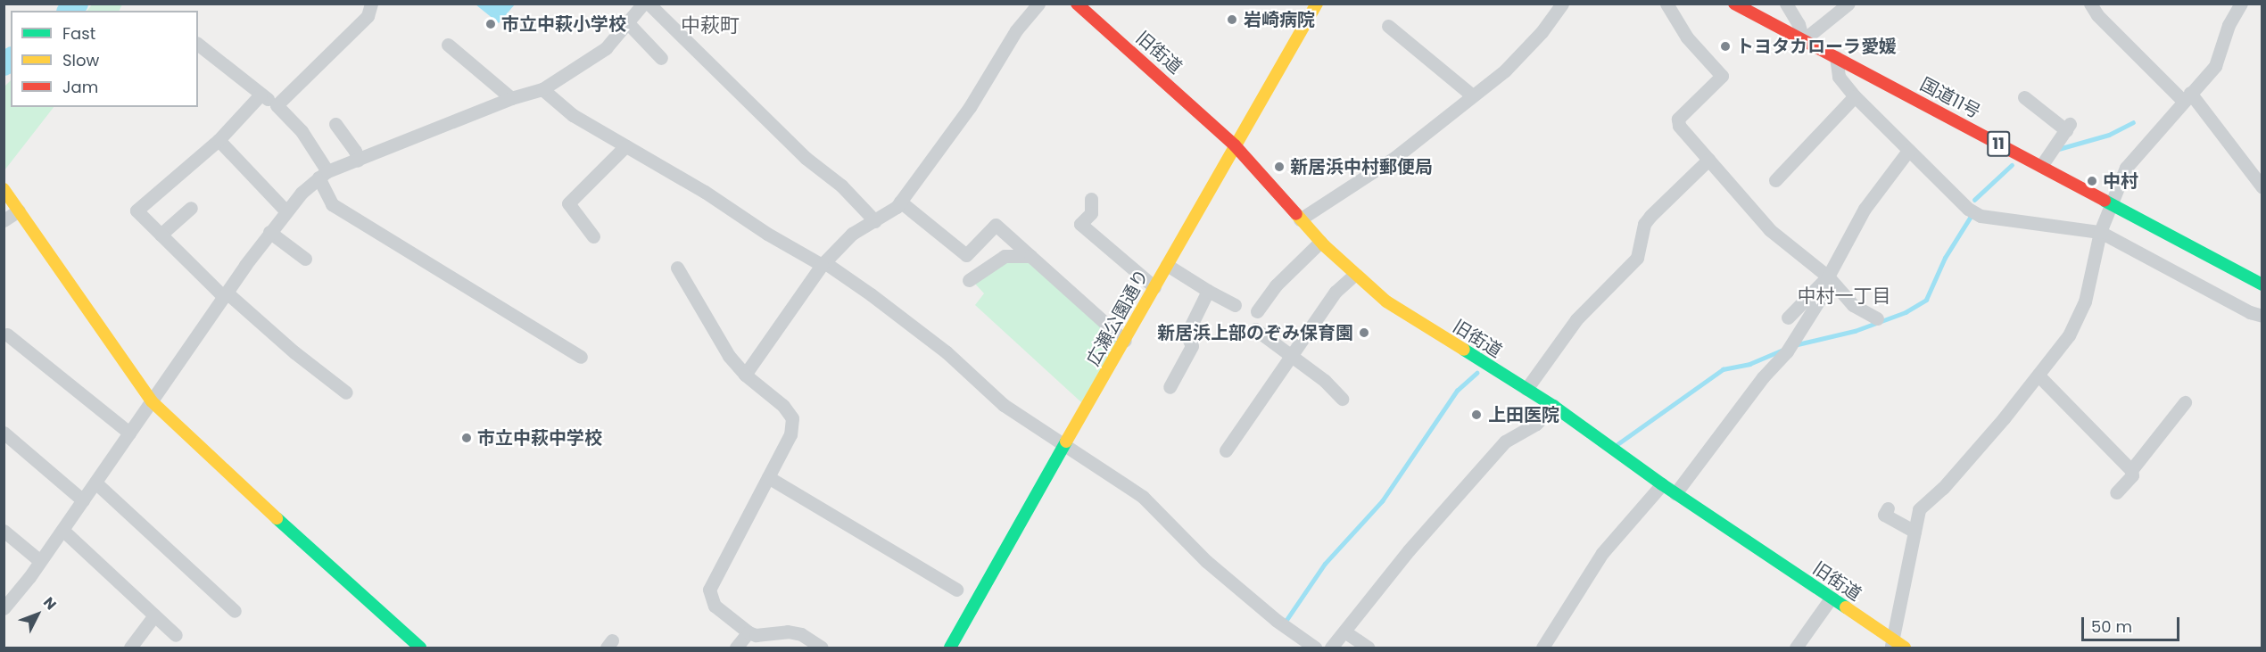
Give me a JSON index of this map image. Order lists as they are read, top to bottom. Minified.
{"streets":{"main road":["旧街道","国道11号","11","広瀬公園通り"]},"crossings":[["旧街道","広瀬公園通り"]],"districts":["中萩町","中村一丁目"],"places":["岩崎病院","市立中萩小学校","トヨタカローラ愛媛","新居浜中村郵便局","中村","新居浜上部のぞみ保育園","上田医院","市立中萩中学校"],"legend":["Fast","Slow","Jam"],"scale_bar":"50 m","north":"top right"}
